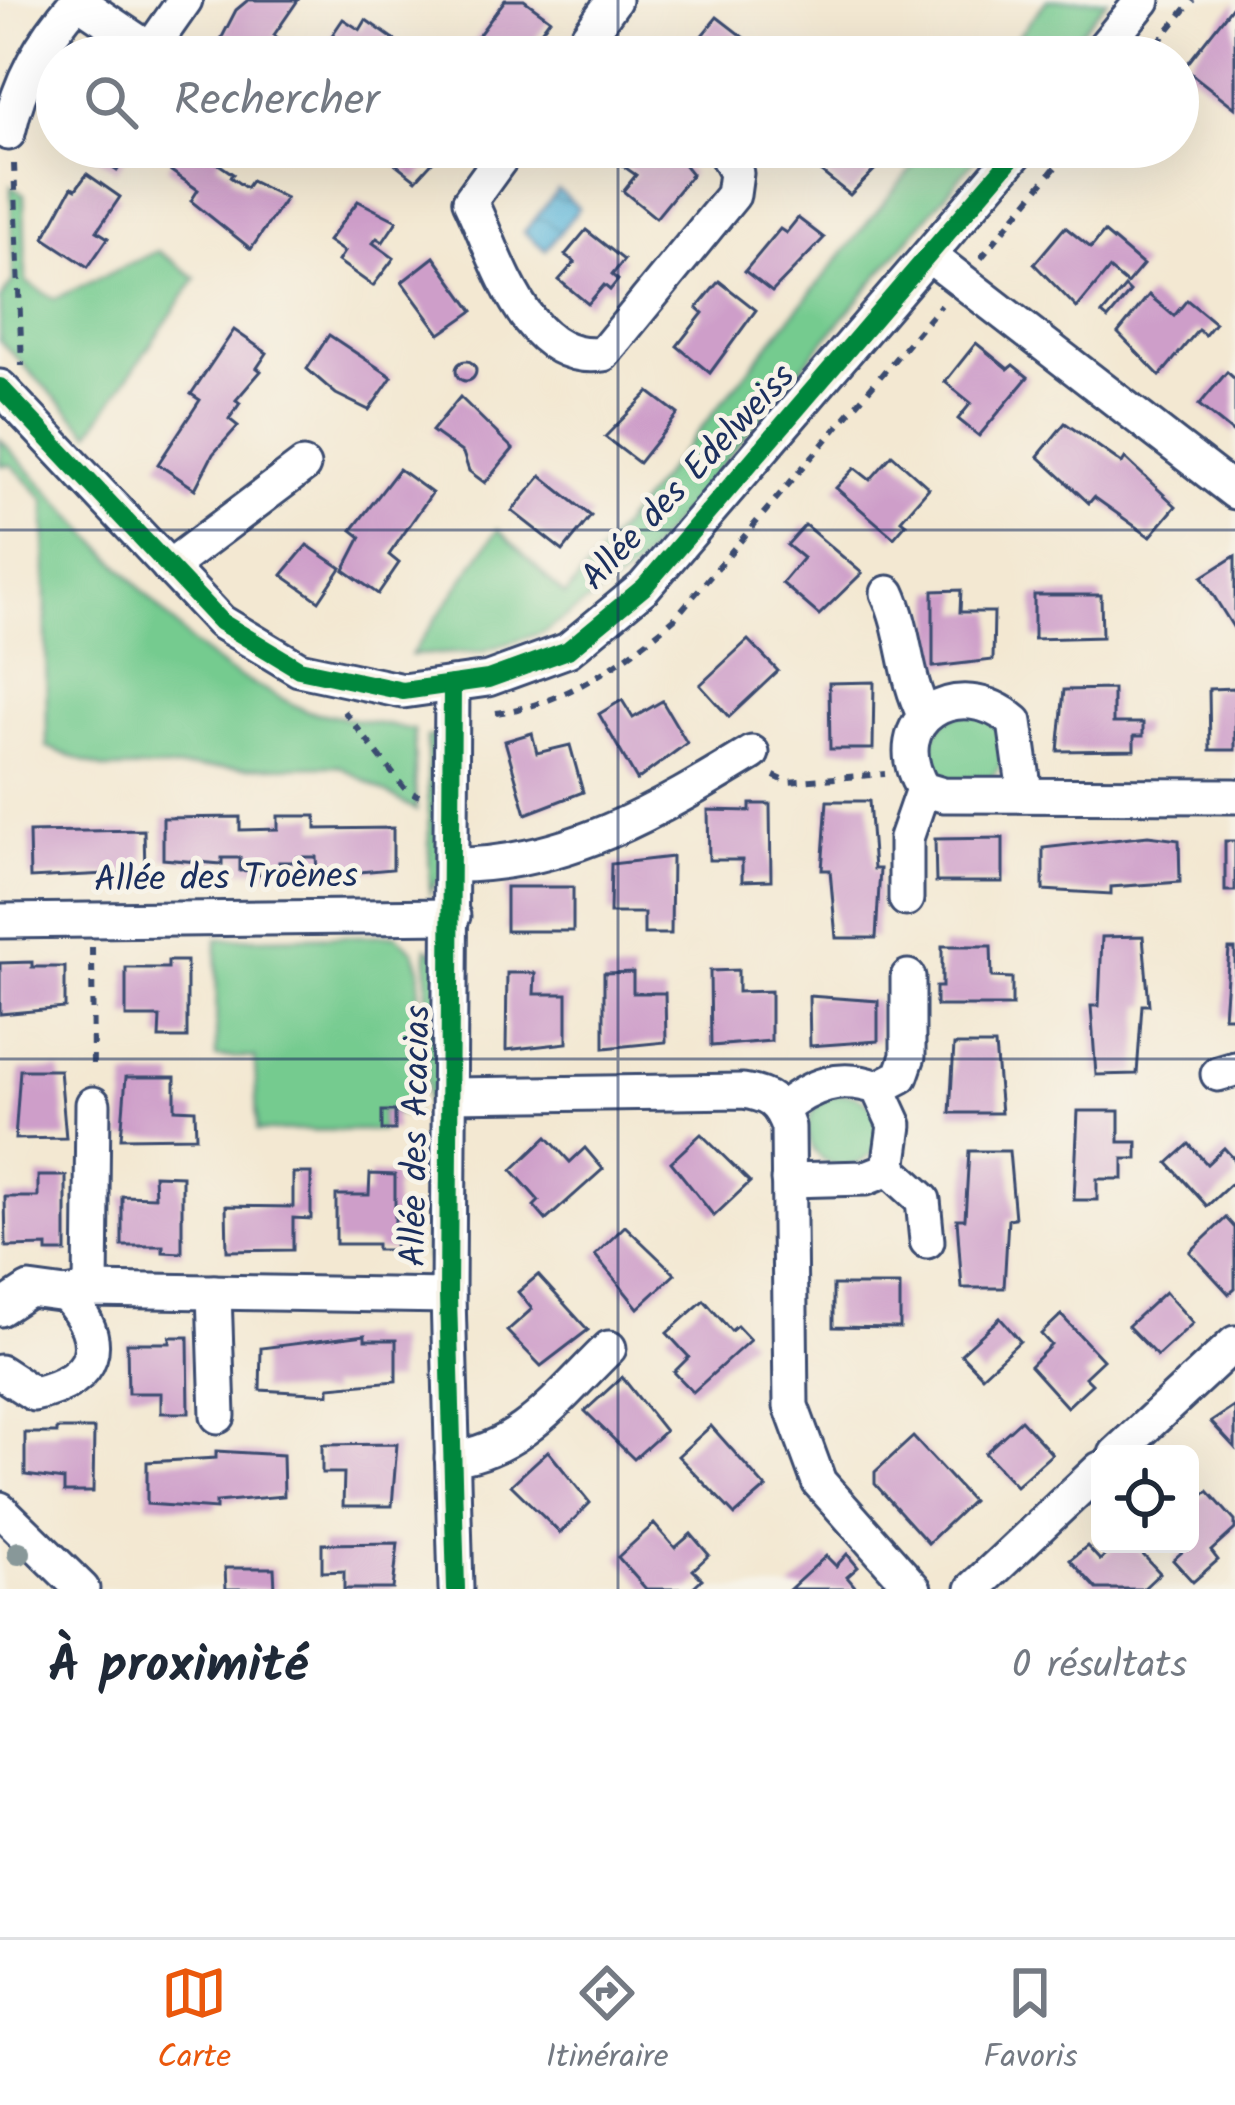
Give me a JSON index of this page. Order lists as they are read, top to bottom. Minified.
{"streets":{"street":["Allée des Edelweiss","Allée des Troènes","Allée des Acacias"]},"crossings":[["Allée des Edelweiss","Allée des Acacias"],["Allée des Troènes","Allée des Acacias"]],"page":{"search":"Rechercher","heading":["À proximité","0 résultats"],"nav":["Carte","Itinéraire","Favoris"]}}
